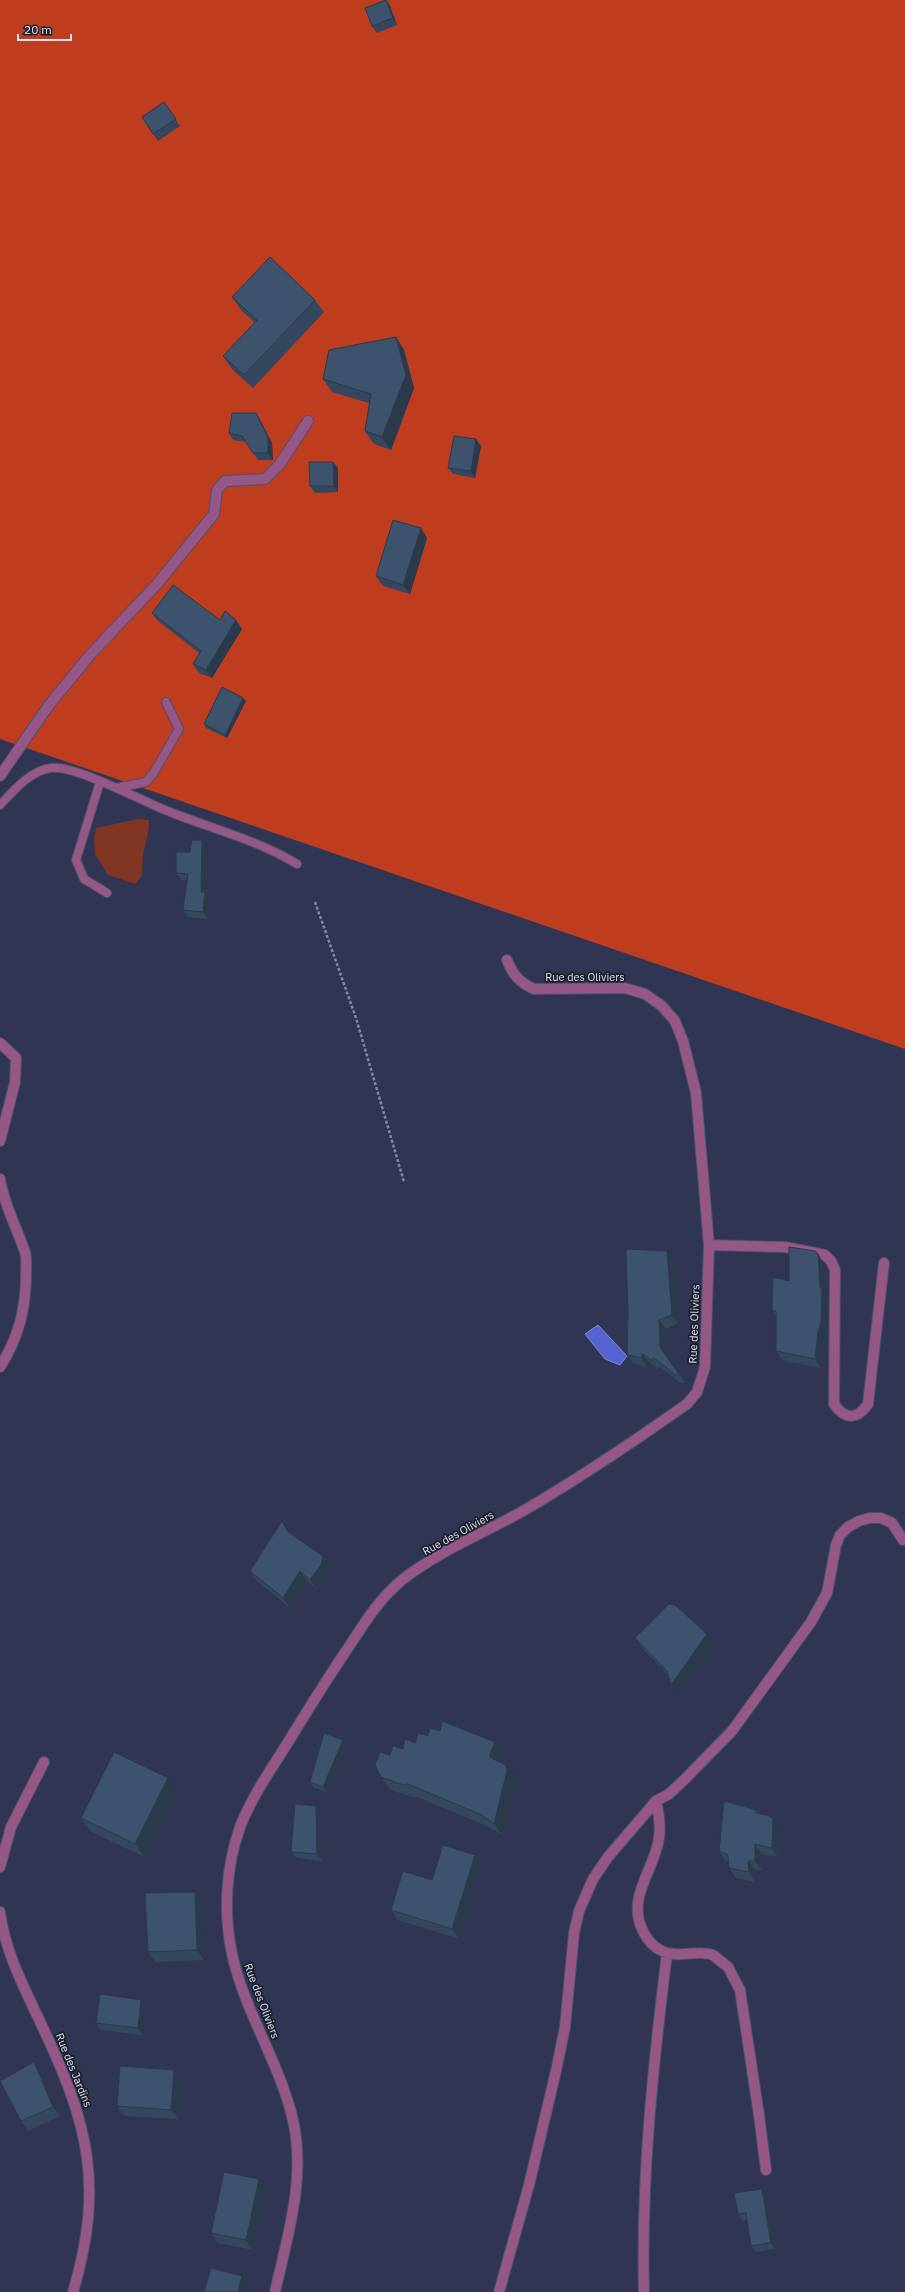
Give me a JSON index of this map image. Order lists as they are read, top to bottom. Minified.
{"streets":{"street":["Rue des Oliviers","Rue des Jardins"]},"scale_bar":"20 m"}
